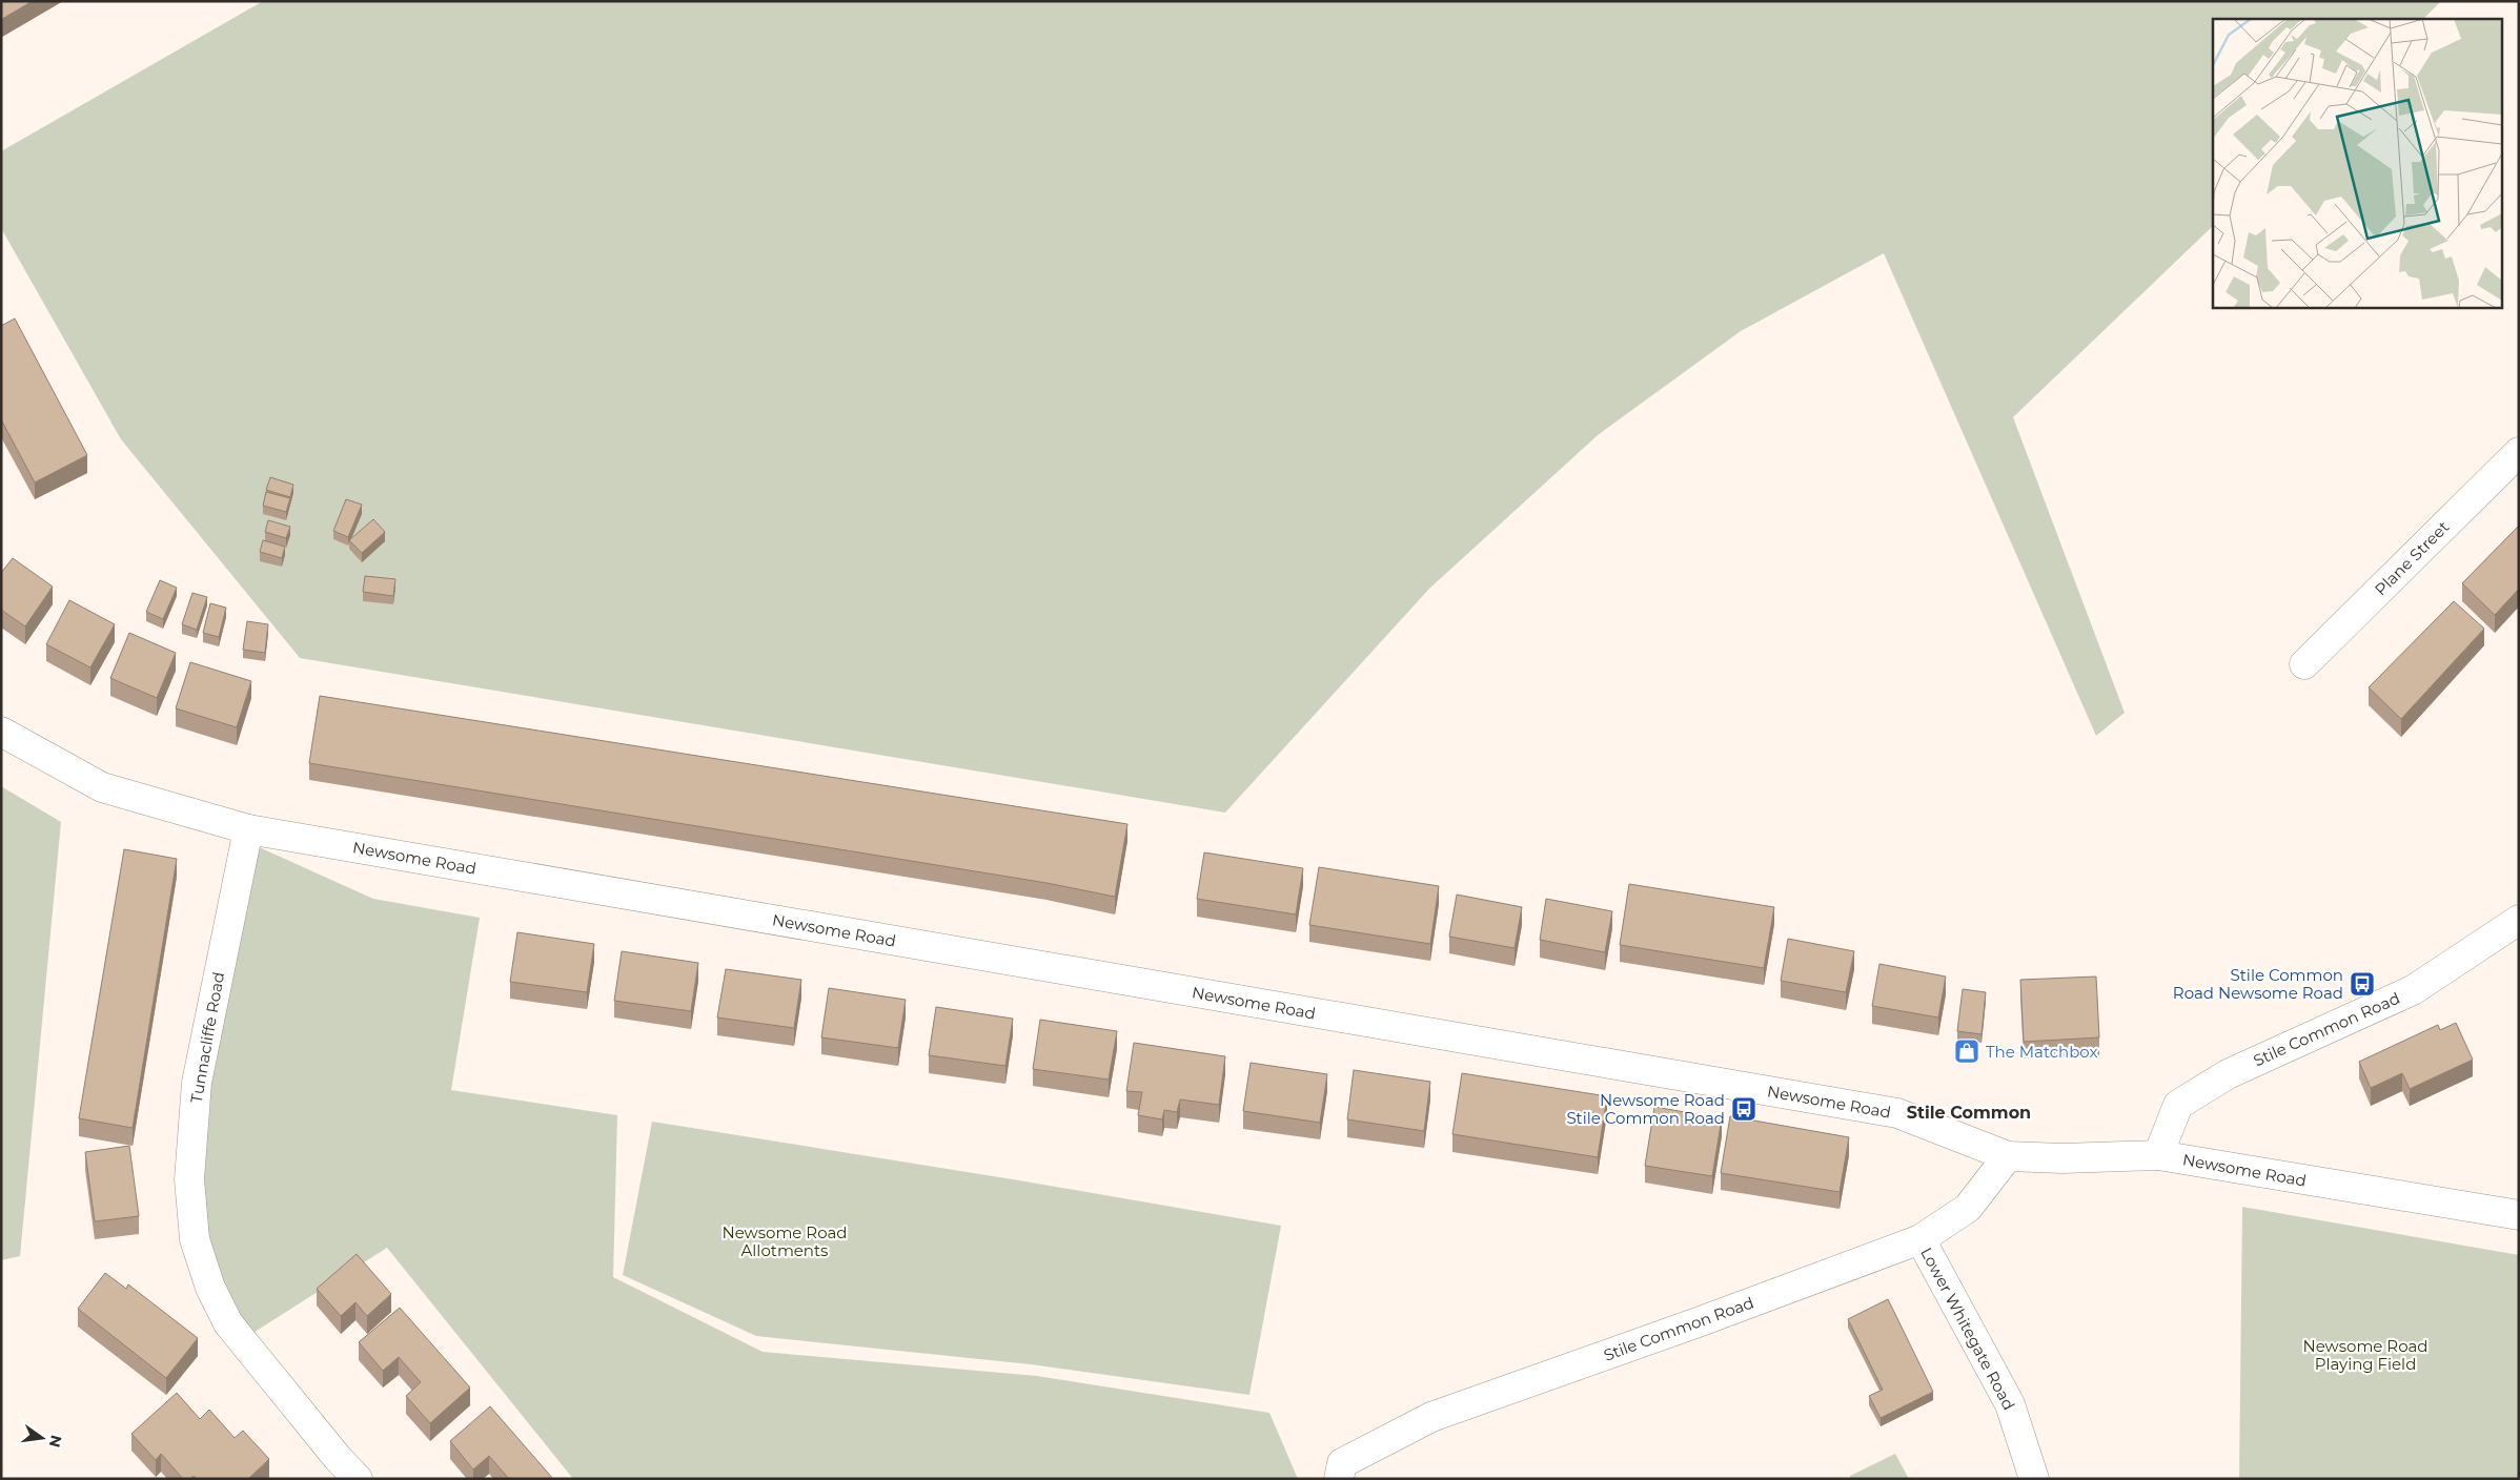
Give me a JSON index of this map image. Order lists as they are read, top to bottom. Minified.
{"streets":{"street":["Plane Street","Newsome Road","Stile Common Road","Tunnacliffe Road","Lower Whitegate Road"]},"crossings":[["Newsome Road","Stile Common Road"],["Newsome Road","Tunnacliffe Road"],["Stile Common Road","Lower Whitegate Road"]],"districts":["Stile Common"],"parks":["Newsome Road Allotments","Newsome Road Playing Field"],"places":{"bus stop":["Stile Common Road Newsome Road","Newsome Road Stile Common Road"],"shop":["The Matchbox"]},"north":"right"}
